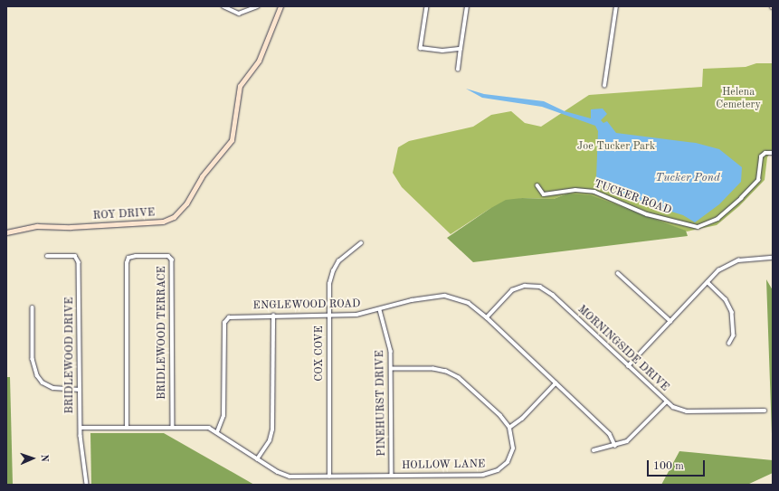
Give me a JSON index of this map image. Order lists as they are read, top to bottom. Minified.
{"streets":{"street":["TUCKER ROAD","ROY DRIVE","ENGLEWOOD ROAD","BRIDLEWOOD TERRACE","MORNINGSIDE DRIVE","COX COVE","BRIDLEWOOD DRIVE","PINEHURST DRIVE","HOLLOW LANE"]},"crossings":[["ENGLEWOOD ROAD","MORNINGSIDE DRIVE"],["ENGLEWOOD ROAD","COX COVE"],["ENGLEWOOD ROAD","PINEHURST DRIVE"],["ENGLEWOOD ROAD","HOLLOW LANE"],["BRIDLEWOOD TERRACE","HOLLOW LANE"],["COX COVE","HOLLOW LANE"],["BRIDLEWOOD DRIVE","HOLLOW LANE"],["PINEHURST DRIVE","HOLLOW LANE"]],"water":["Tucker Pond"],"parks":["Helena Cemetery","Joe Tucker Park"],"scale_bar":"100 m","north":"right"}
